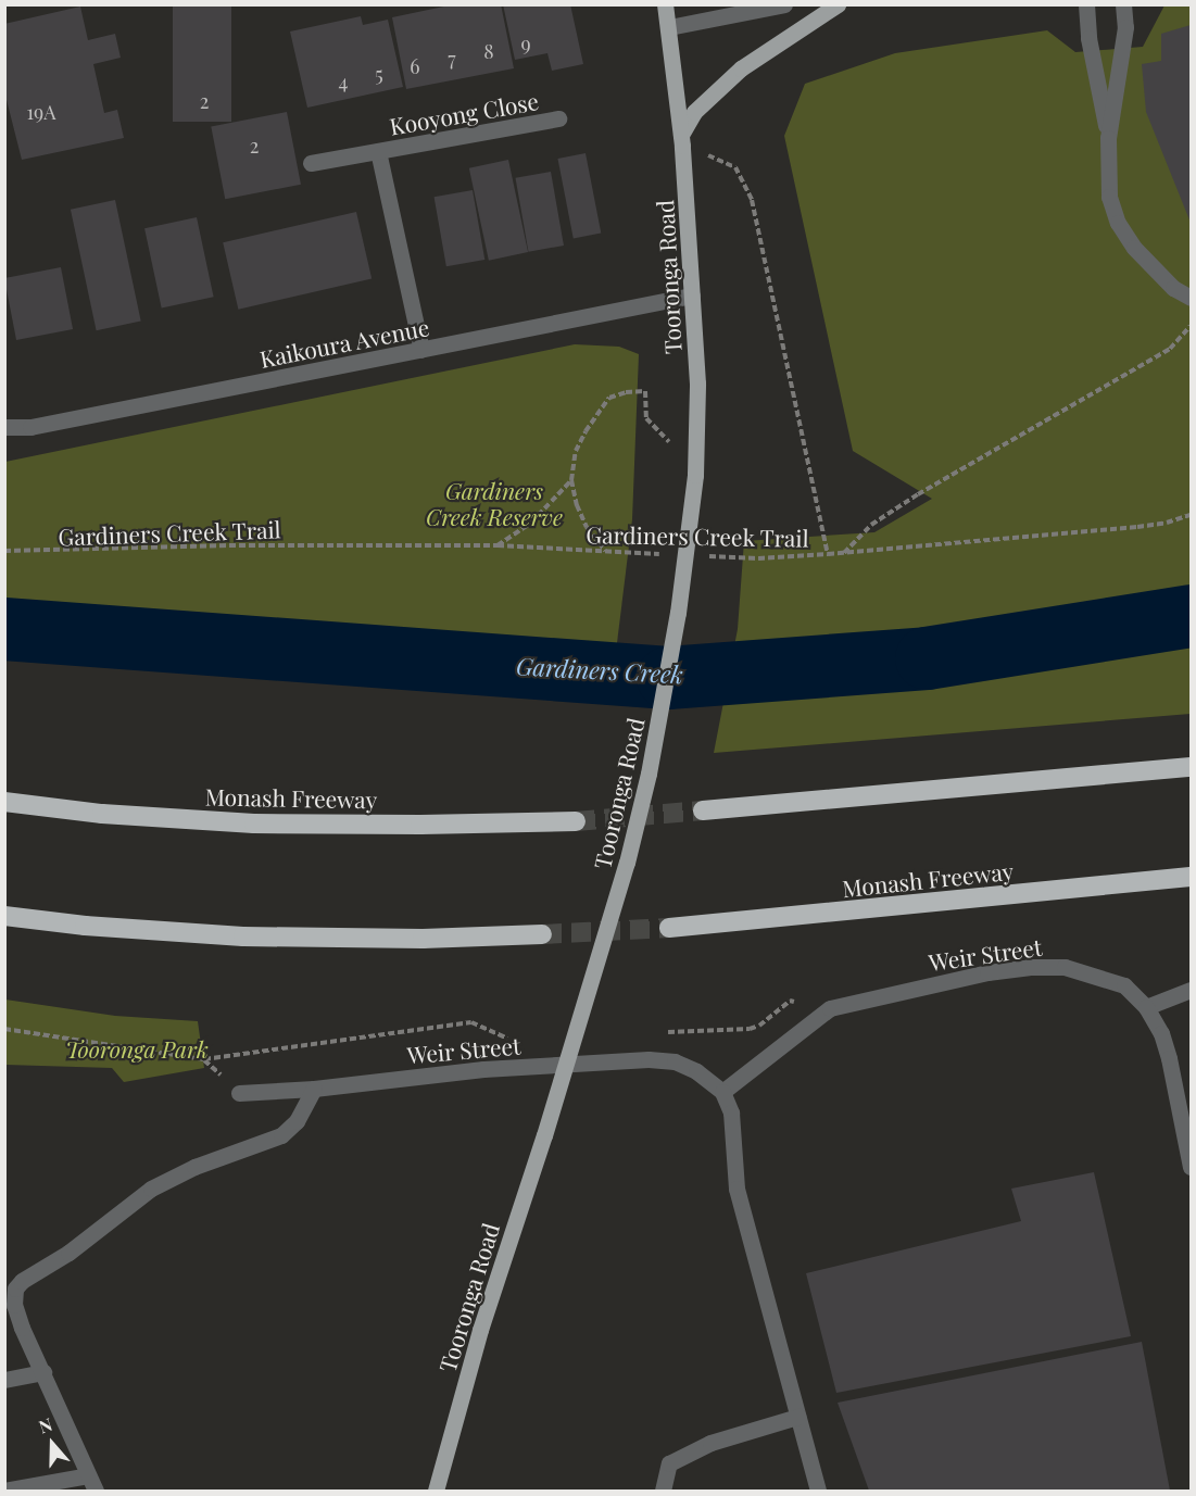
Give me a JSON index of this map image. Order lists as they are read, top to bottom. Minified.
{"streets":{"highway":["Monash Freeway"],"main road":["Tooronga Road"],"street":["Kooyong Close","Kaikoura Avenue","Weir Street"],"path":["Gardiners Creek Trail"]},"crossings":[["Kooyong Close","Kaikoura Avenue"],["Tooronga Road","Kaikoura Avenue"]],"water":["Gardiners Creek"],"parks":["Gardiners Creek Reserve","Tooronga Park"],"house_numbers":["9","8","7","6","5","4","2","19A","2"],"north":"top"}
